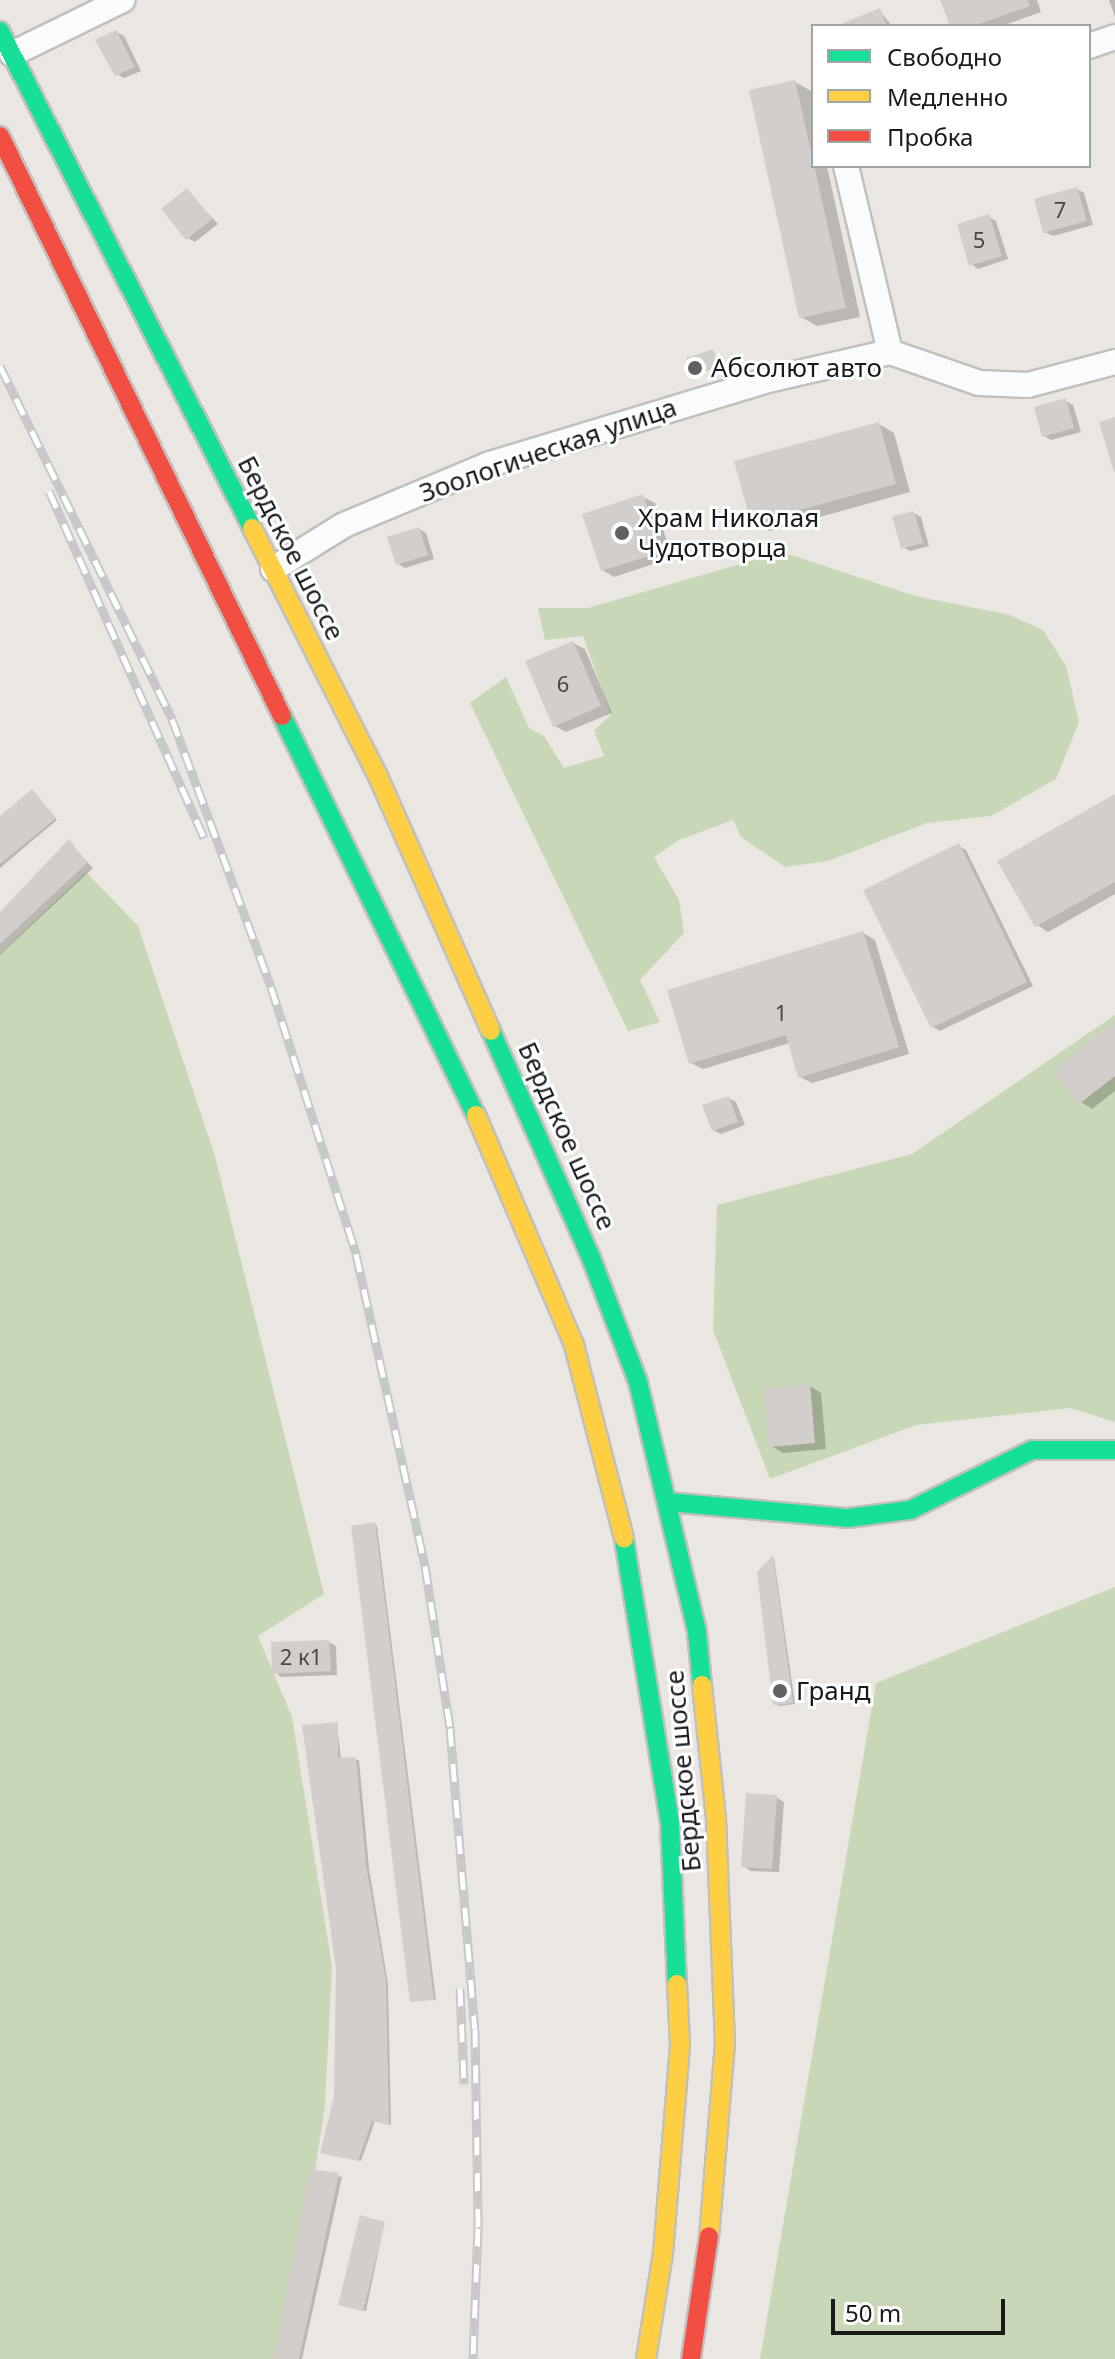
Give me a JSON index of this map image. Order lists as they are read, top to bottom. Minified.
{"streets":{"main road":["Бердское шоссе"],"street":["Зоологическая улица"]},"crossings":[["Зоологическая улица","Бердское шоссе"]],"places":["Абсолют авто","Храм Николая Чудотворца","Гранд"],"house_numbers":["7","5","6","1","2 к1"],"legend":["Свободно","Медленно","Пробка"],"scale_bar":"50 m"}
